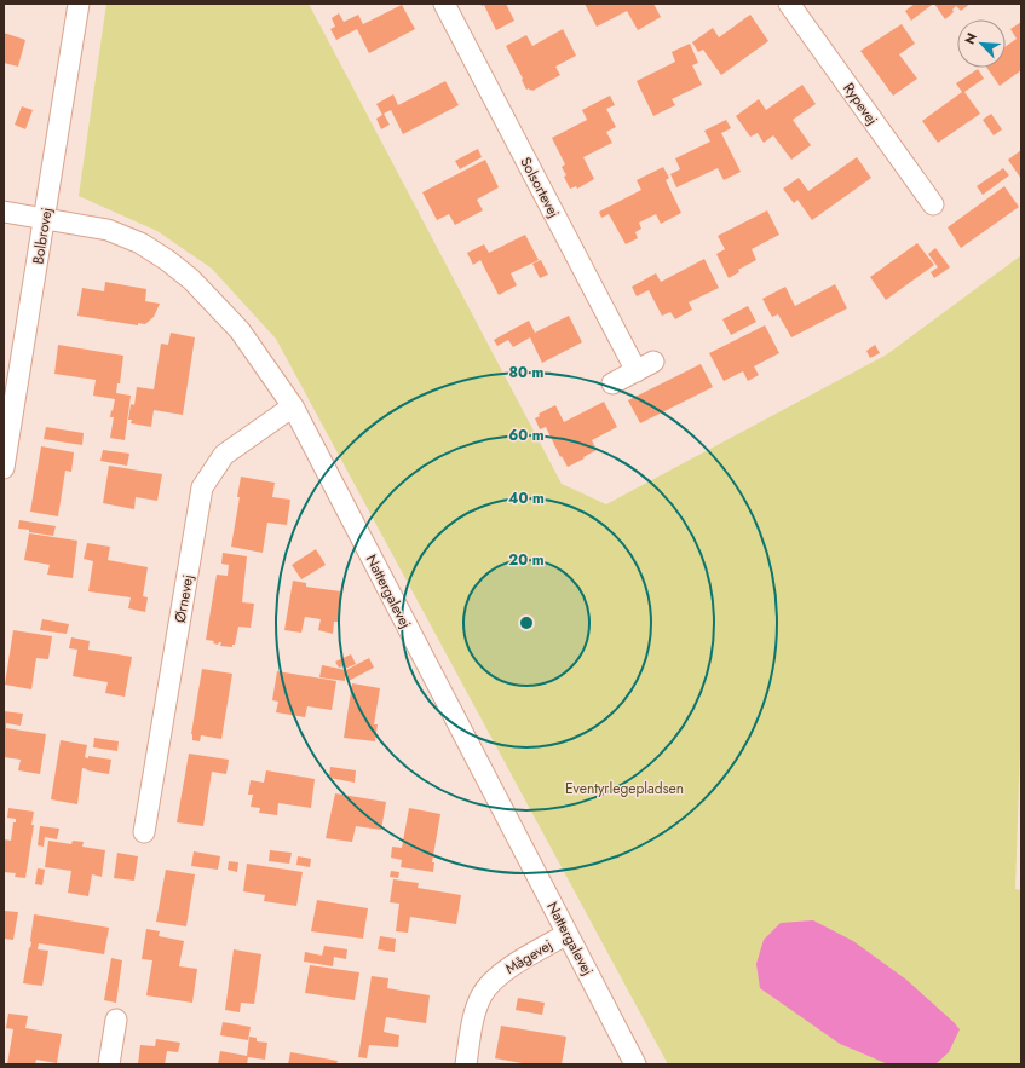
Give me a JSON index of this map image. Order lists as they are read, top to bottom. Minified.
{"streets":{"street":["Rypevej","Solsortevej","Bolbrovej","Nattergalevej","Ørnevej","Mågevej"]},"crossings":[["Bolbrovej","Nattergalevej"],["Nattergalevej","Ørnevej"],["Nattergalevej","Mågevej"]],"parks":["Eventyrlegepladsen"],"north":"top left","rings":["80 m","60 m","40 m","20 m"]}
